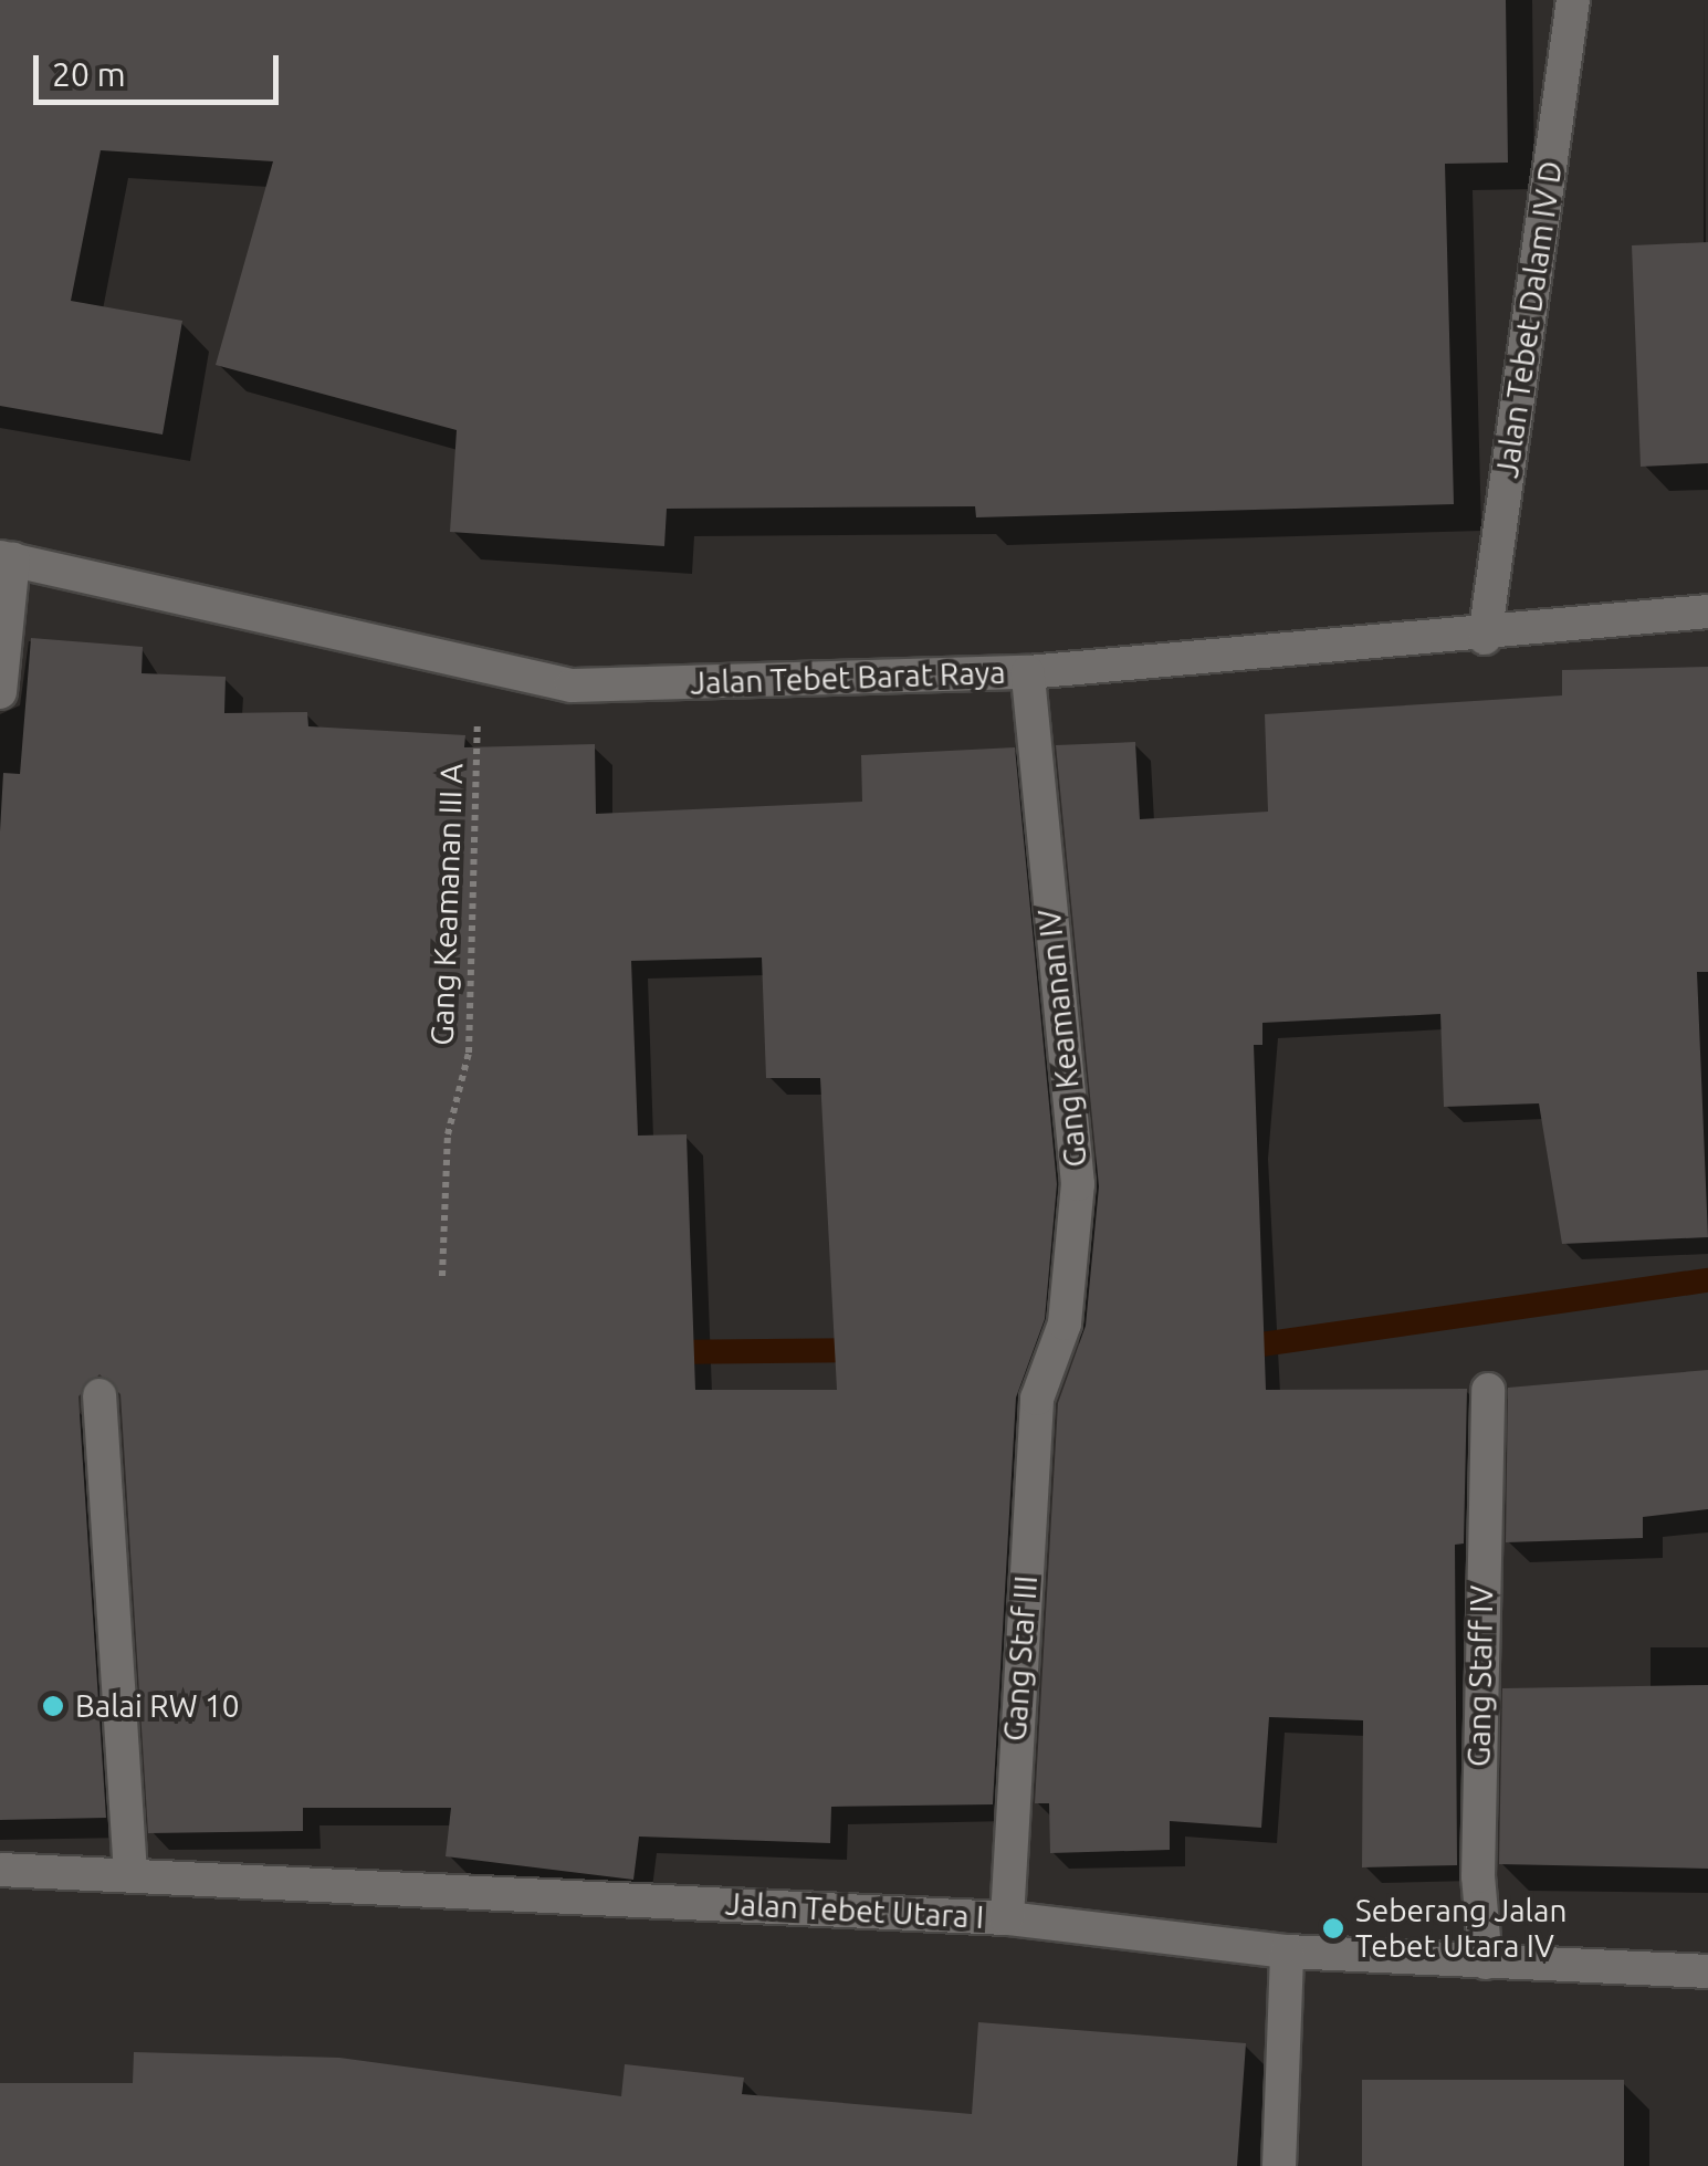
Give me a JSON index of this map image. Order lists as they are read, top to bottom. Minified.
{"streets":{"street":["Jalan Tebet Dalam IV D","Jalan Tebet Barat Raya","Gang Keamanan IV","Gang Staf III","Gang Staff IV","Jalan Tebet Utara I"],"path":["Gang Keamanan III A"]},"crossings":[["Jalan Tebet Dalam IV D","Jalan Tebet Barat Raya"],["Jalan Tebet Barat Raya","Gang Keamanan III A"],["Jalan Tebet Barat Raya","Gang Keamanan IV"],["Gang Keamanan IV","Gang Staf III"],["Gang Staf III","Jalan Tebet Utara I"],["Gang Staff IV","Jalan Tebet Utara I"]],"places":["Balai RW 10","Seberang Jalan Tebet Utara IV"],"scale_bar":"20 m"}
